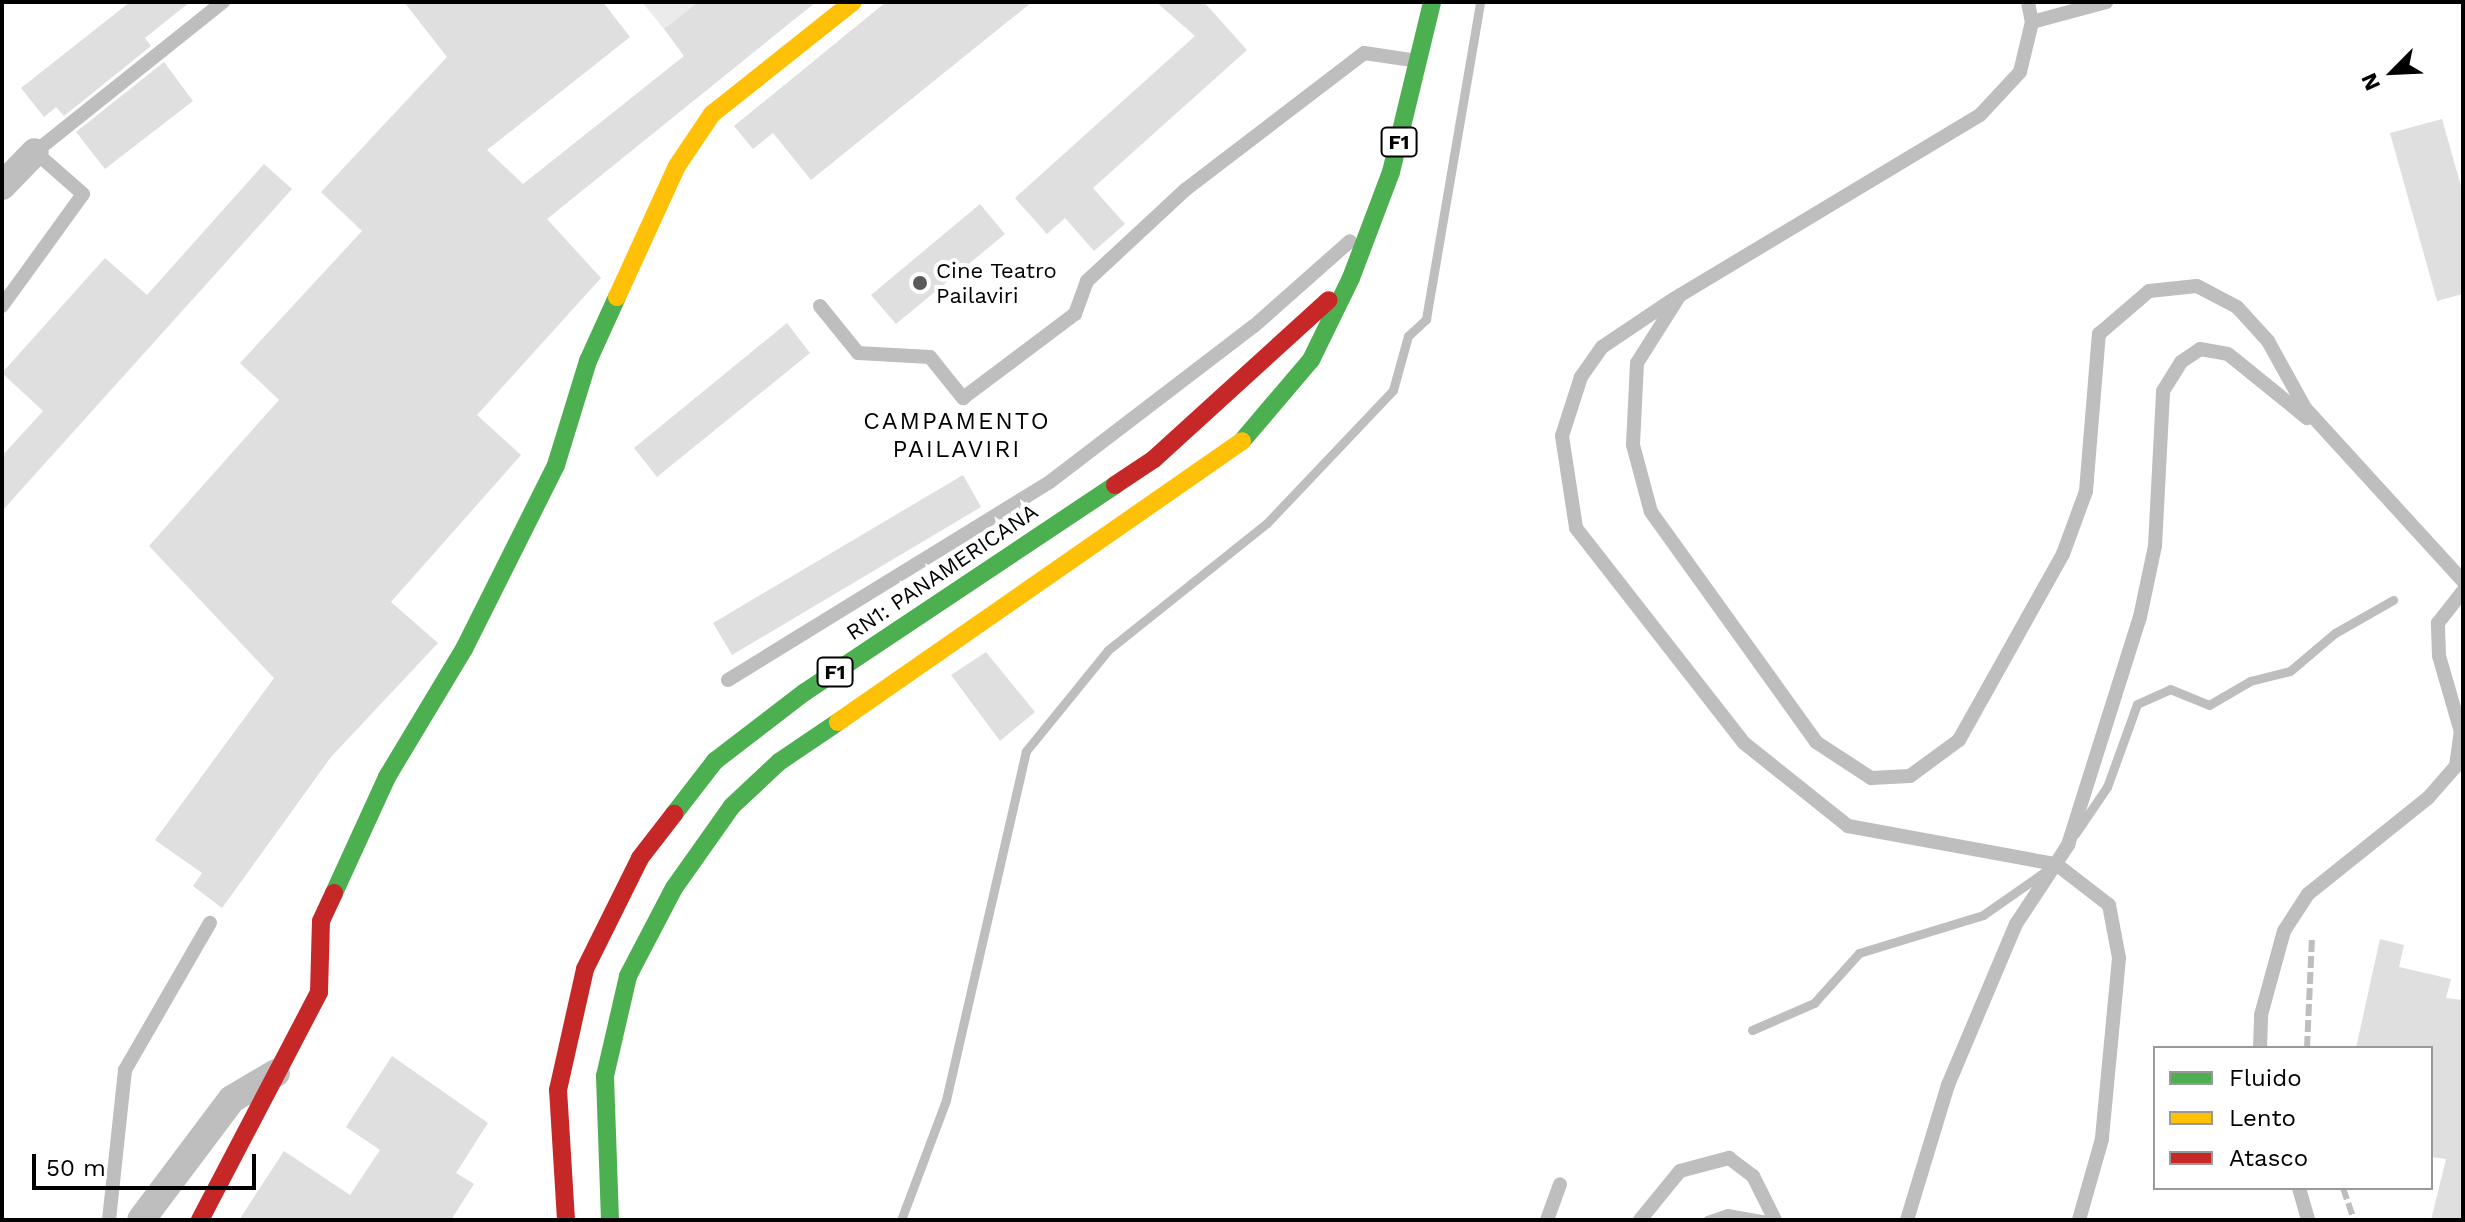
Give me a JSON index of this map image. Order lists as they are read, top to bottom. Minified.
{"streets":{"main road":["F1","RN1: PANAMERICANA"]},"districts":["CAMPAMENTO PAILAVIRI"],"places":["Cine Teatro Pailaviri"],"legend":["Fluido","Lento","Atasco"],"scale_bar":"50 m","north":"bottom left"}
